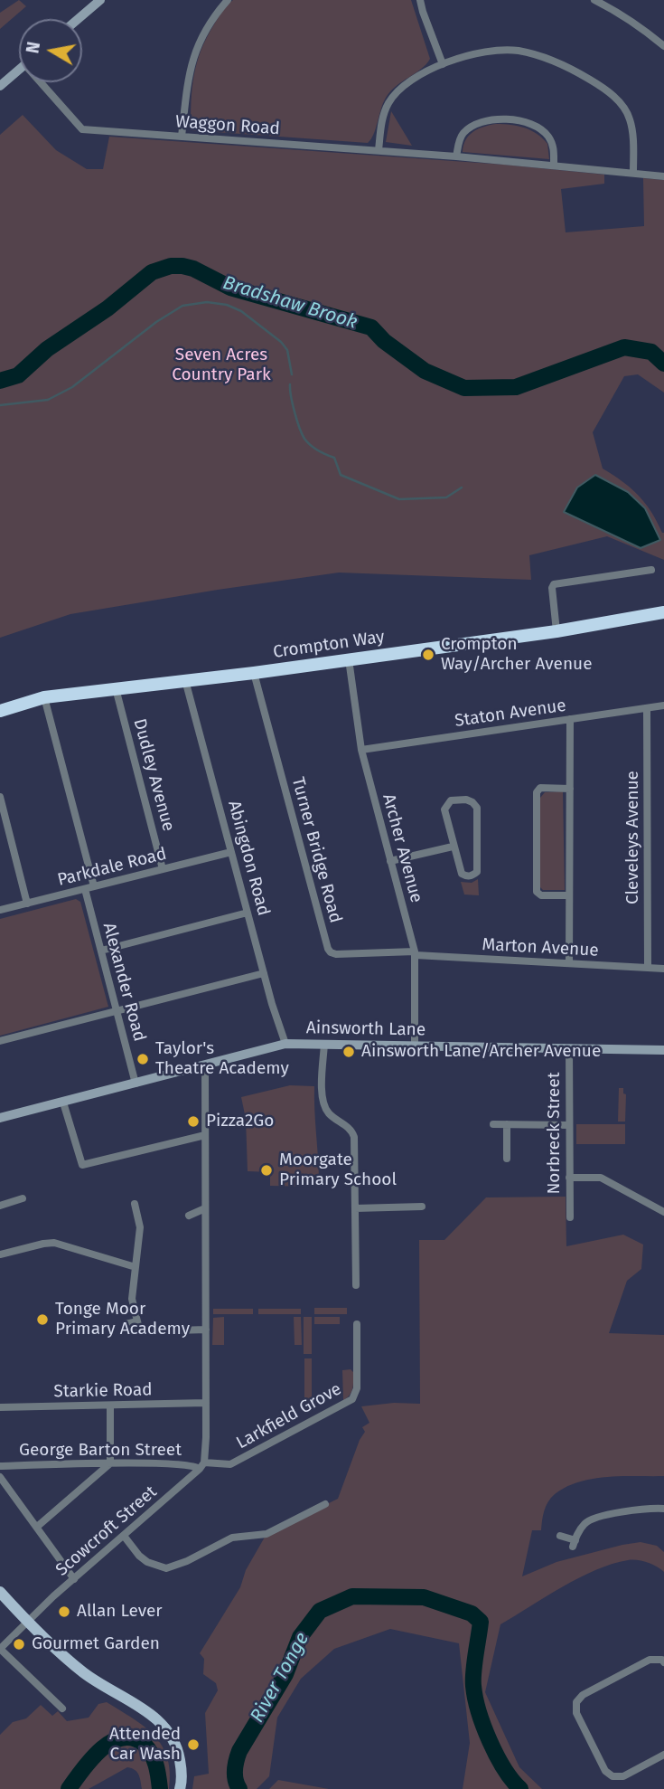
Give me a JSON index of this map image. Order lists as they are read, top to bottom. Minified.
{"streets":{"highway":["Crompton Way"],"main road":["Ainsworth Lane"],"street":["Waggon Road","Staton Avenue","Dudley Avenue","Cleveleys Avenue","Archer Avenue","Turner Bridge Road","Abingdon Road","Parkdale Road","Marton Avenue","Alexander Road","Norbreck Street","Starkie Road","Larkfield Grove","George Barton Street","Scowcroft Street"]},"crossings":[["Crompton Way","Dudley Avenue"],["Crompton Way","Archer Avenue"],["Crompton Way","Turner Bridge Road"],["Crompton Way","Abingdon Road"],["Staton Avenue","Cleveleys Avenue"],["Staton Avenue","Archer Avenue"],["Dudley Avenue","Parkdale Road"],["Cleveleys Avenue","Marton Avenue"],["Archer Avenue","Turner Bridge Road"],["Archer Avenue","Marton Avenue"],["Archer Avenue","Ainsworth Lane"],["Turner Bridge Road","Marton Avenue"],["Abingdon Road","Parkdale Road"],["Abingdon Road","Ainsworth Lane"],["Parkdale Road","Alexander Road"],["Alexander Road","Ainsworth Lane"],["Ainsworth Lane","Norbreck Street"],["Larkfield Grove","George Barton Street"],["Larkfield Grove","Scowcroft Street"],["George Barton Street","Scowcroft Street"]],"water":["Bradshaw Brook","River Tonge"],"parks":["Seven Acres Country Park"],"places":["Crompton Way/Archer Avenue","Ainsworth Lane/Archer Avenue","Taylor's Theatre Academy","Pizza2Go","Moorgate Primary School","Tonge Moor Primary Academy","Allan Lever","Gourmet Garden","Attended Car Wash"],"north":"left"}
